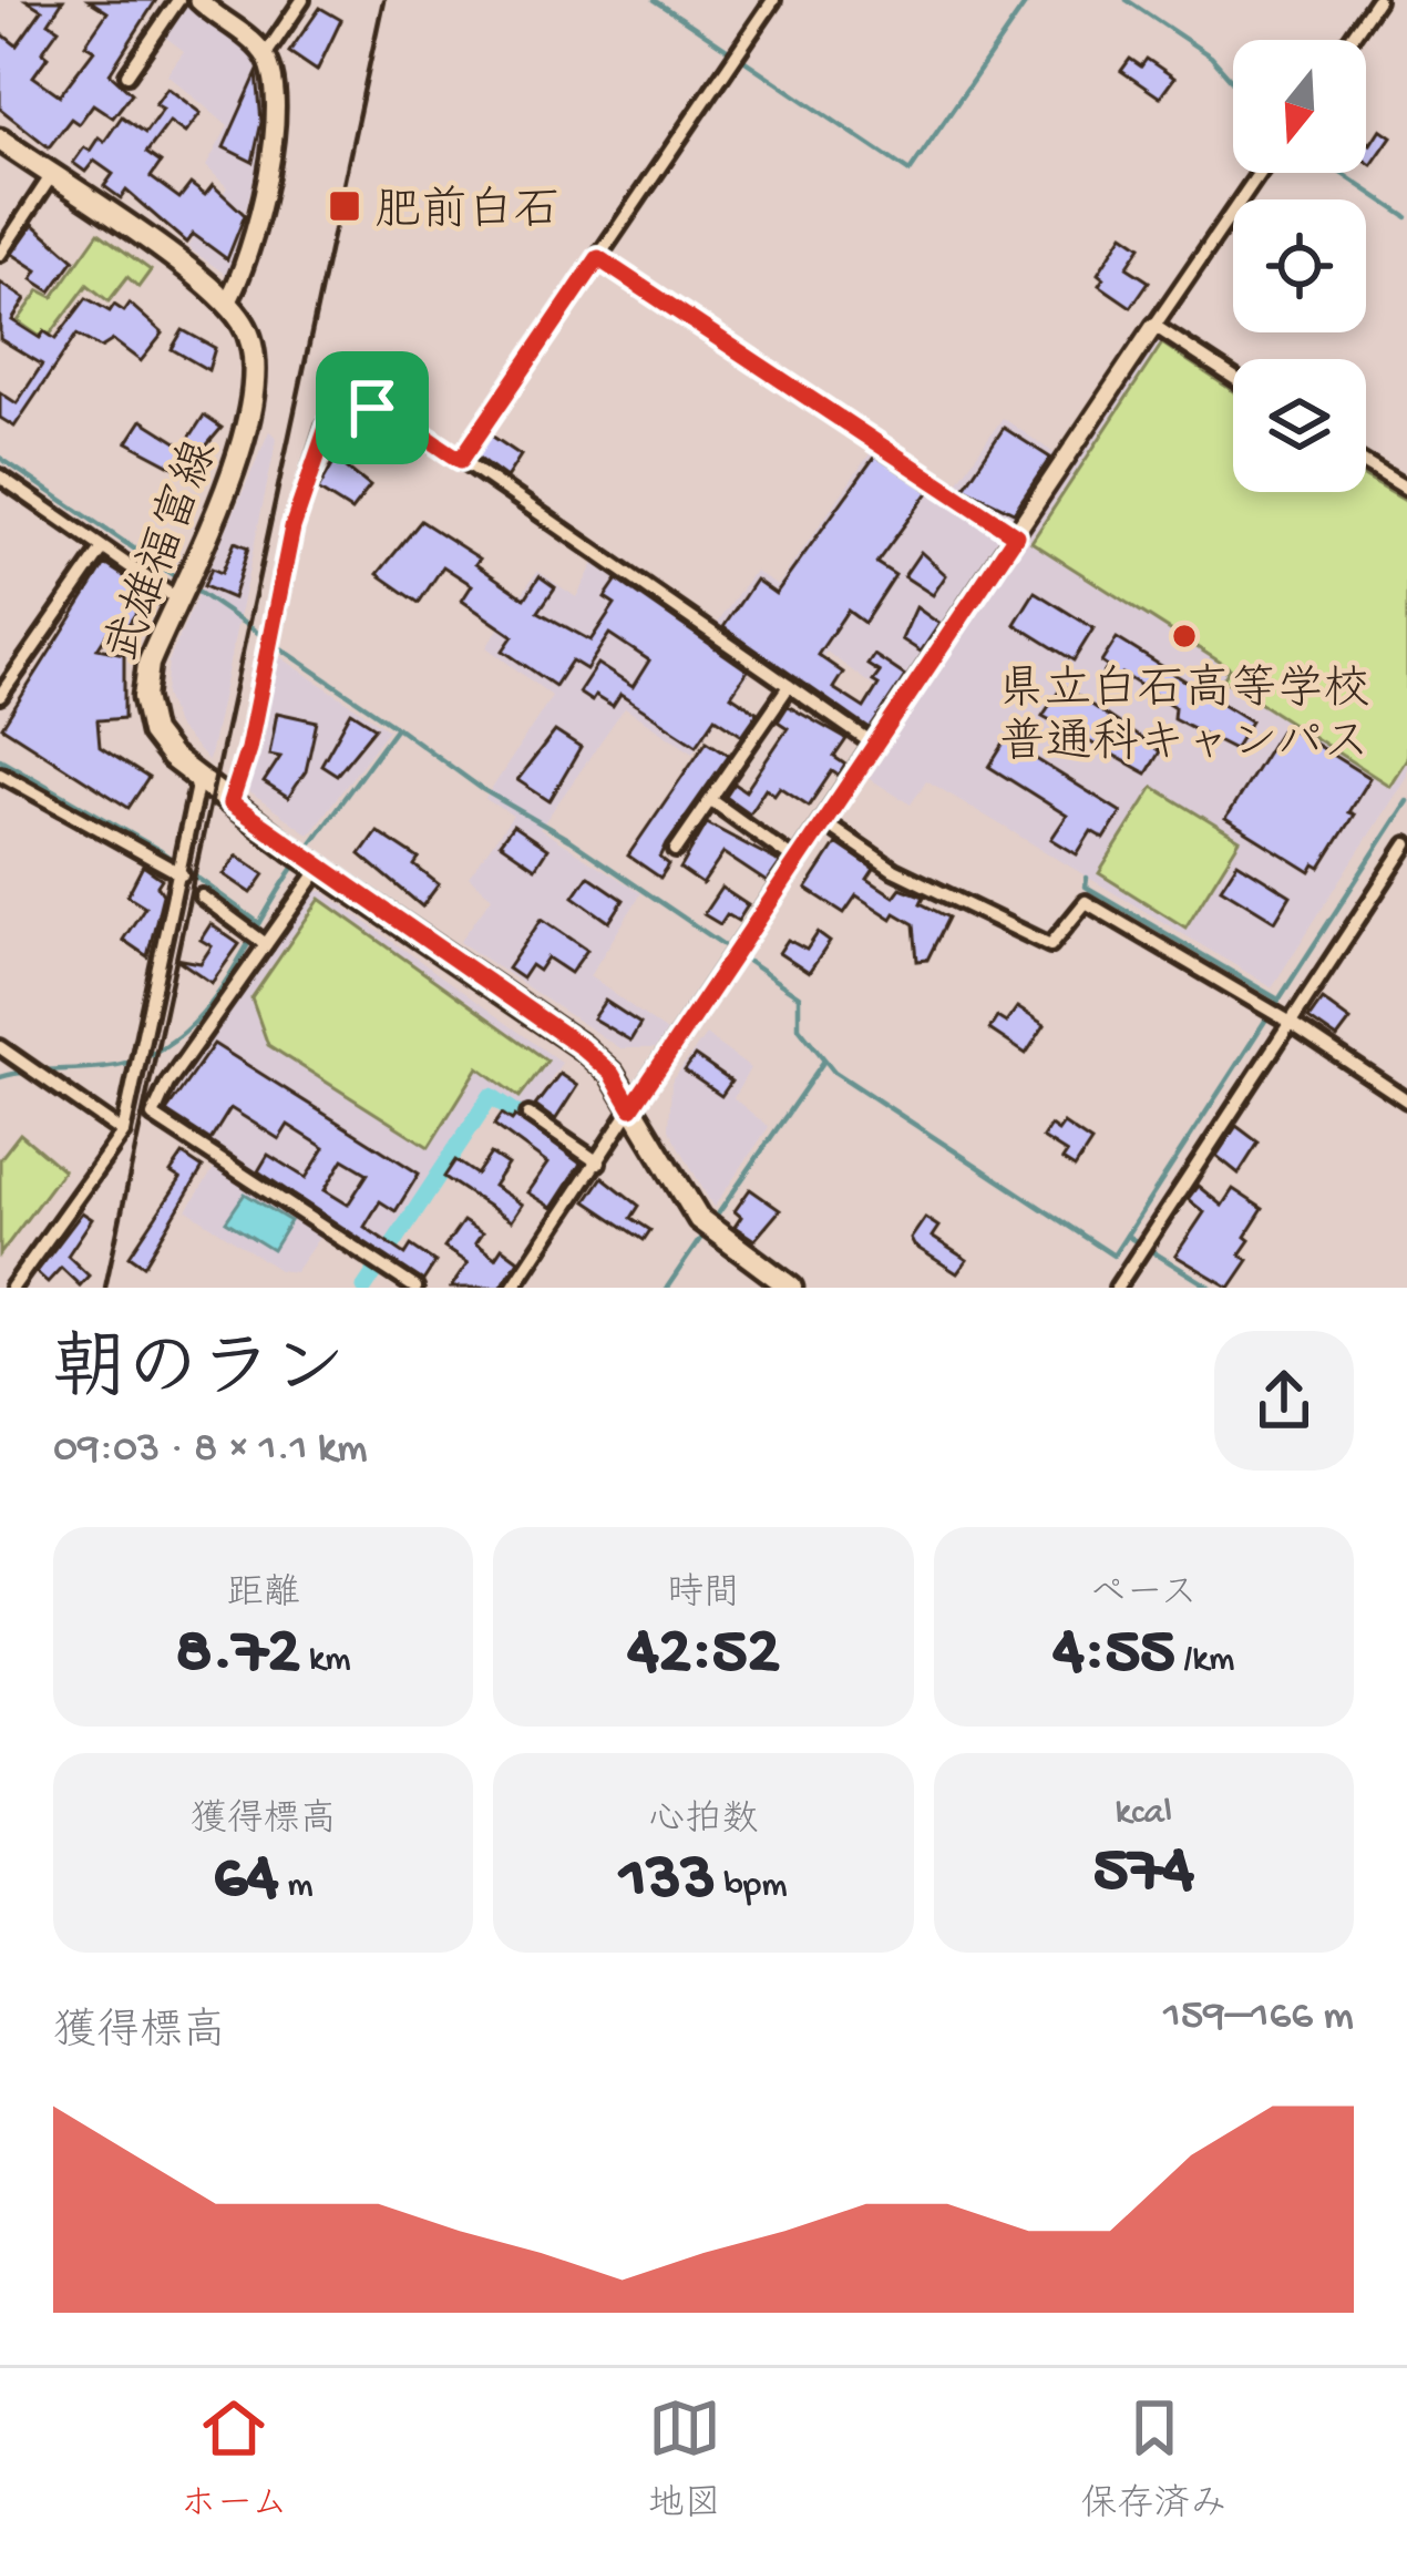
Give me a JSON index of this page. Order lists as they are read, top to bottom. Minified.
{"streets":{"main road":["武雄福富線"]},"places":{"transit":["肥前白石"],"other":["県立白石高等学校 普通科キャンパス"]},"north":"bottom","page":{"heading":["朝のラン","09:03 · 8 × 1.1 km"],"stats":[["距離","8.72 km"],["時間","42:52"],["ペース","4:55 /km"],["獲得標高","64 m"],["心拍数","133 bpm"],["kcal","574"]],"chart":["獲得標高","159–166 m"],"tabs":["ホーム","地図","保存済み"]}}
